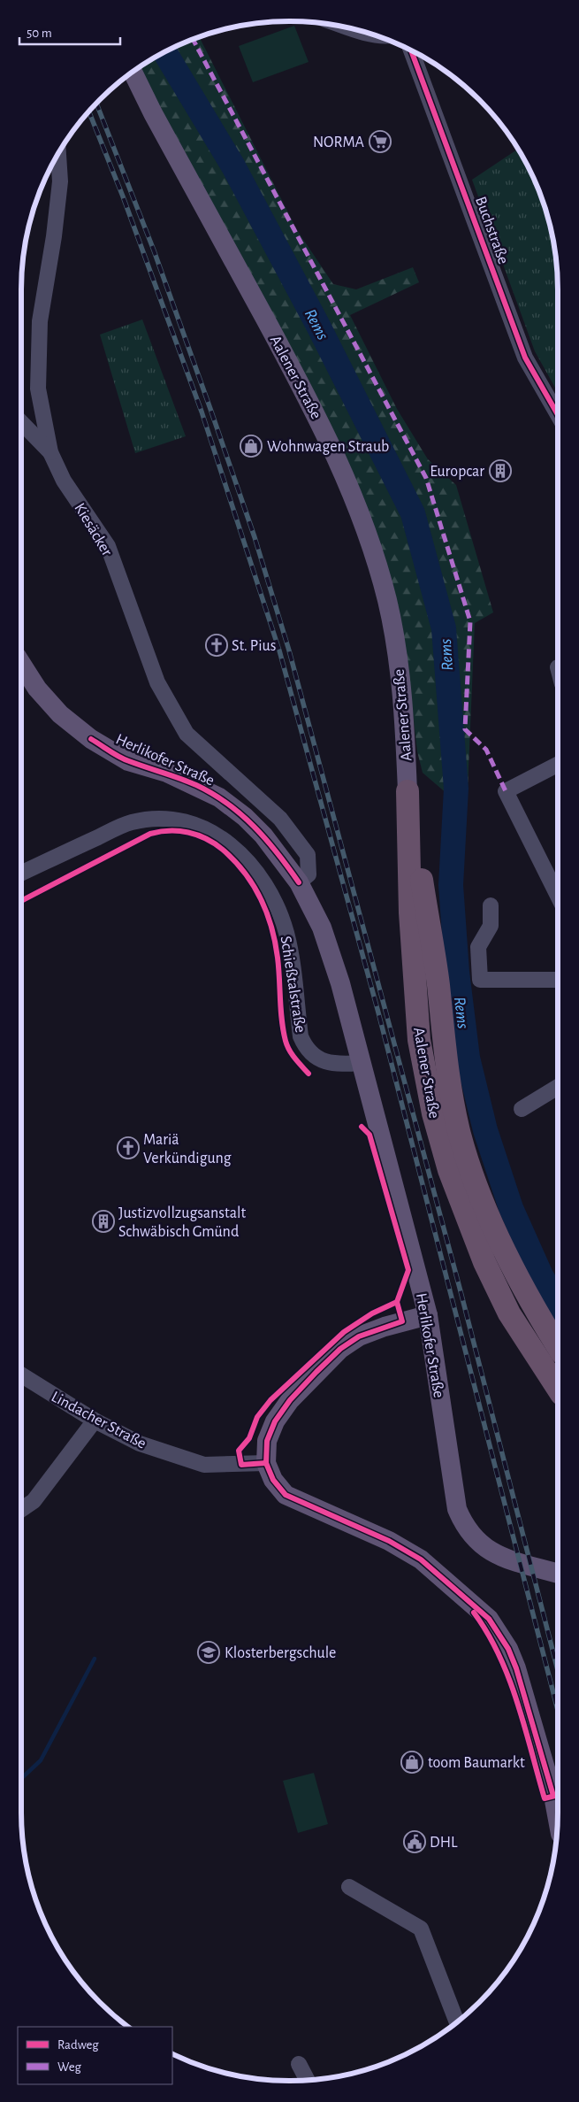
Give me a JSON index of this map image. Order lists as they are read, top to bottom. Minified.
{"streets":{"highway":["Aalener Straße"],"main road":["Herlikofer Straße"],"street":["Buchstraße","Kiesäcker","Schießtalstraße","Lindacher Straße"]},"crossings":[["Kiesäcker","Herlikofer Straße"],["Herlikofer Straße","Schießtalstraße"]],"water":["Rems"],"places":{"supermarket":["NORMA"],"shop":["Wohnwagen Straub","toom Baumarkt"],"building":["Europcar","Justizvollzugsanstalt Schwäbisch Gmünd"],"church":["St. Pius","Mariä Verkündigung"],"school or university":["Klosterbergschule"],"public building":["DHL"]},"legend":["Radweg","Weg"],"scale_bar":"50 m"}
